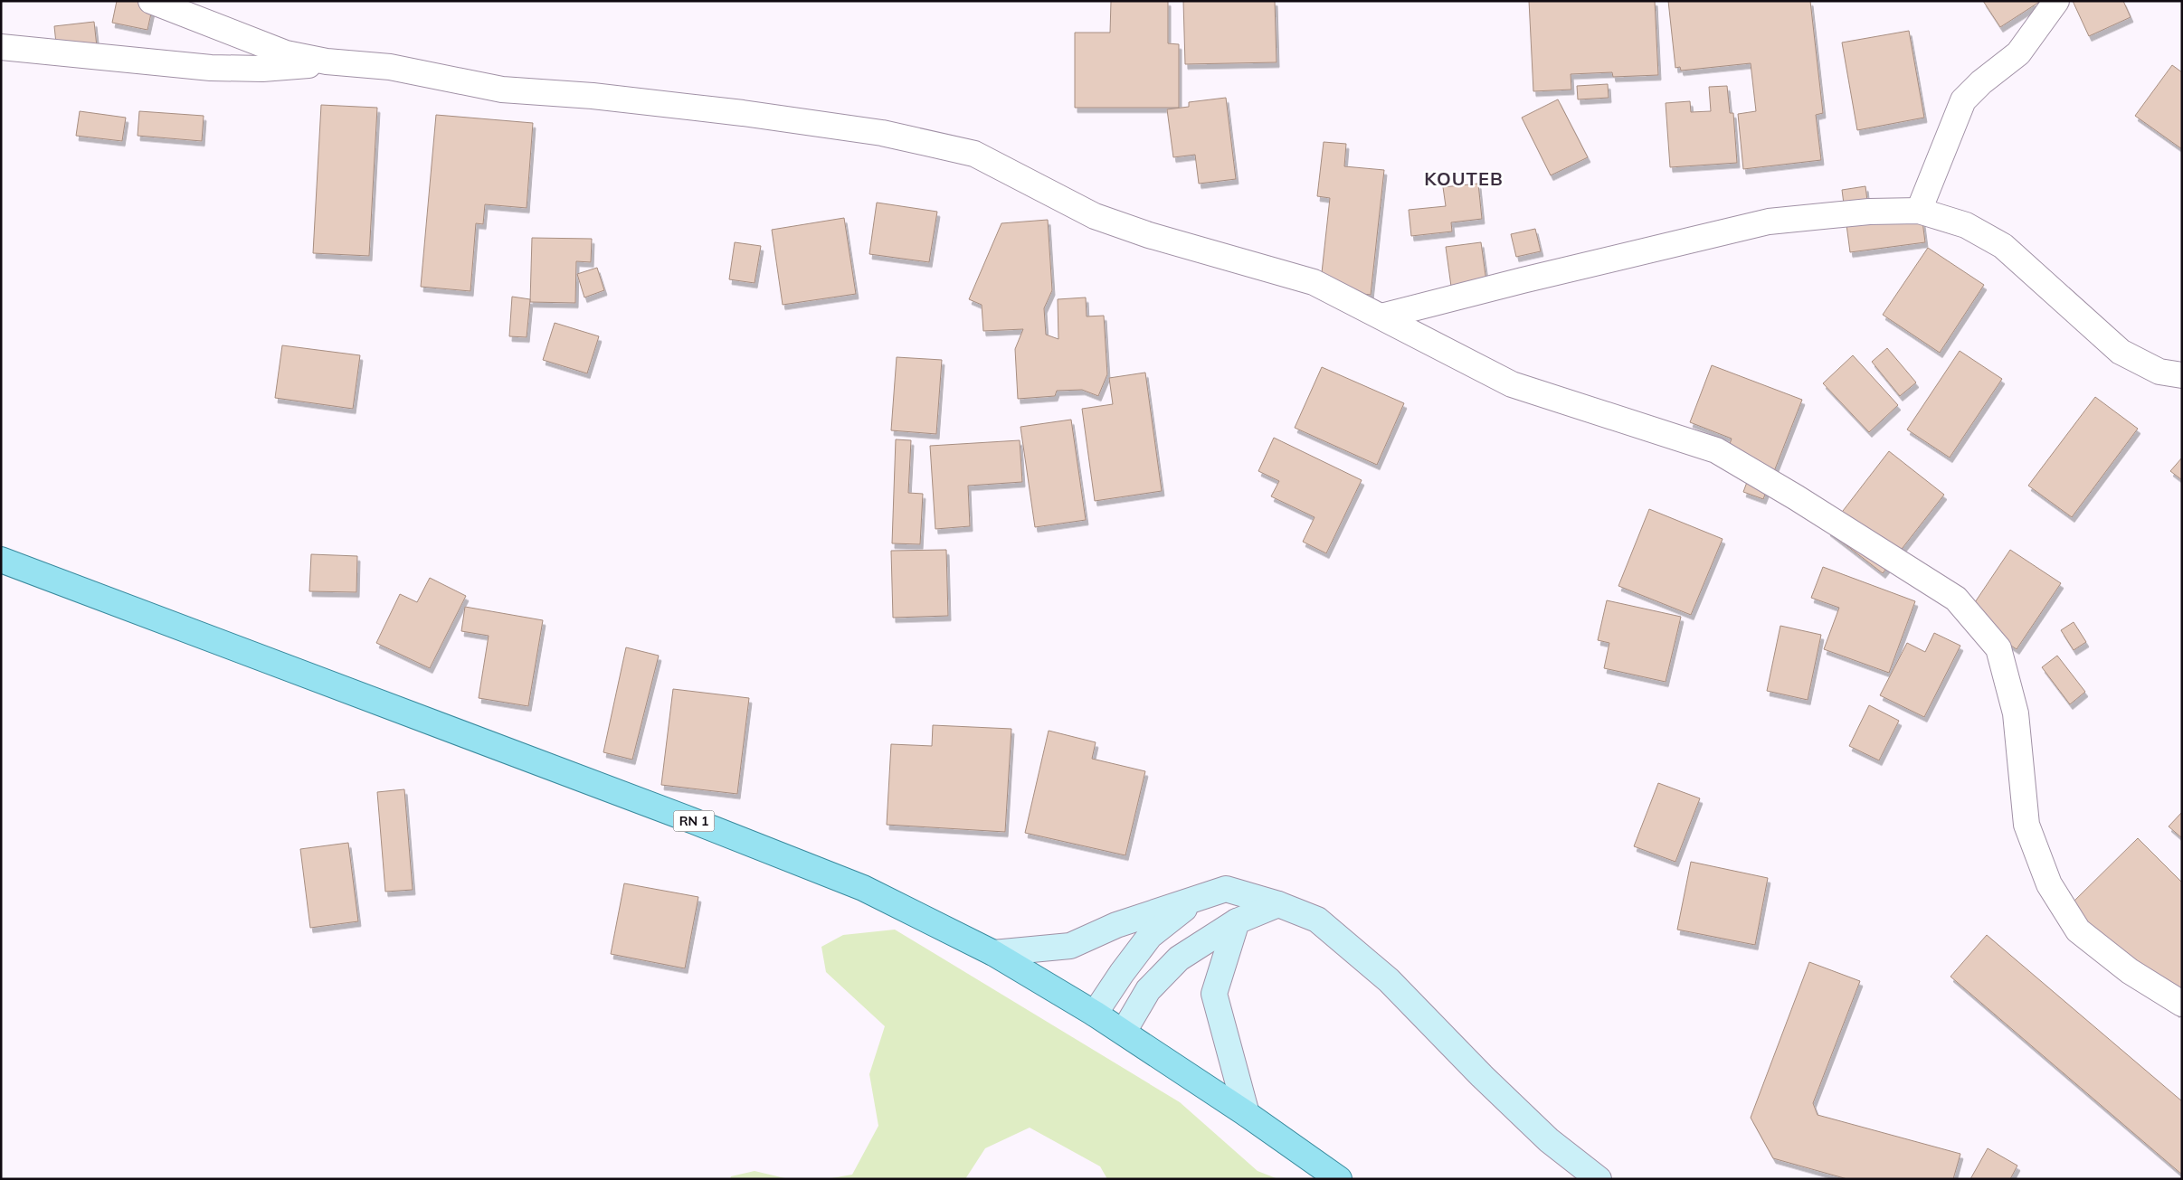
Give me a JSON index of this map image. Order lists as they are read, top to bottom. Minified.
{"streets":{"main road":["RN 1"]},"districts":["KOUTEB"]}
